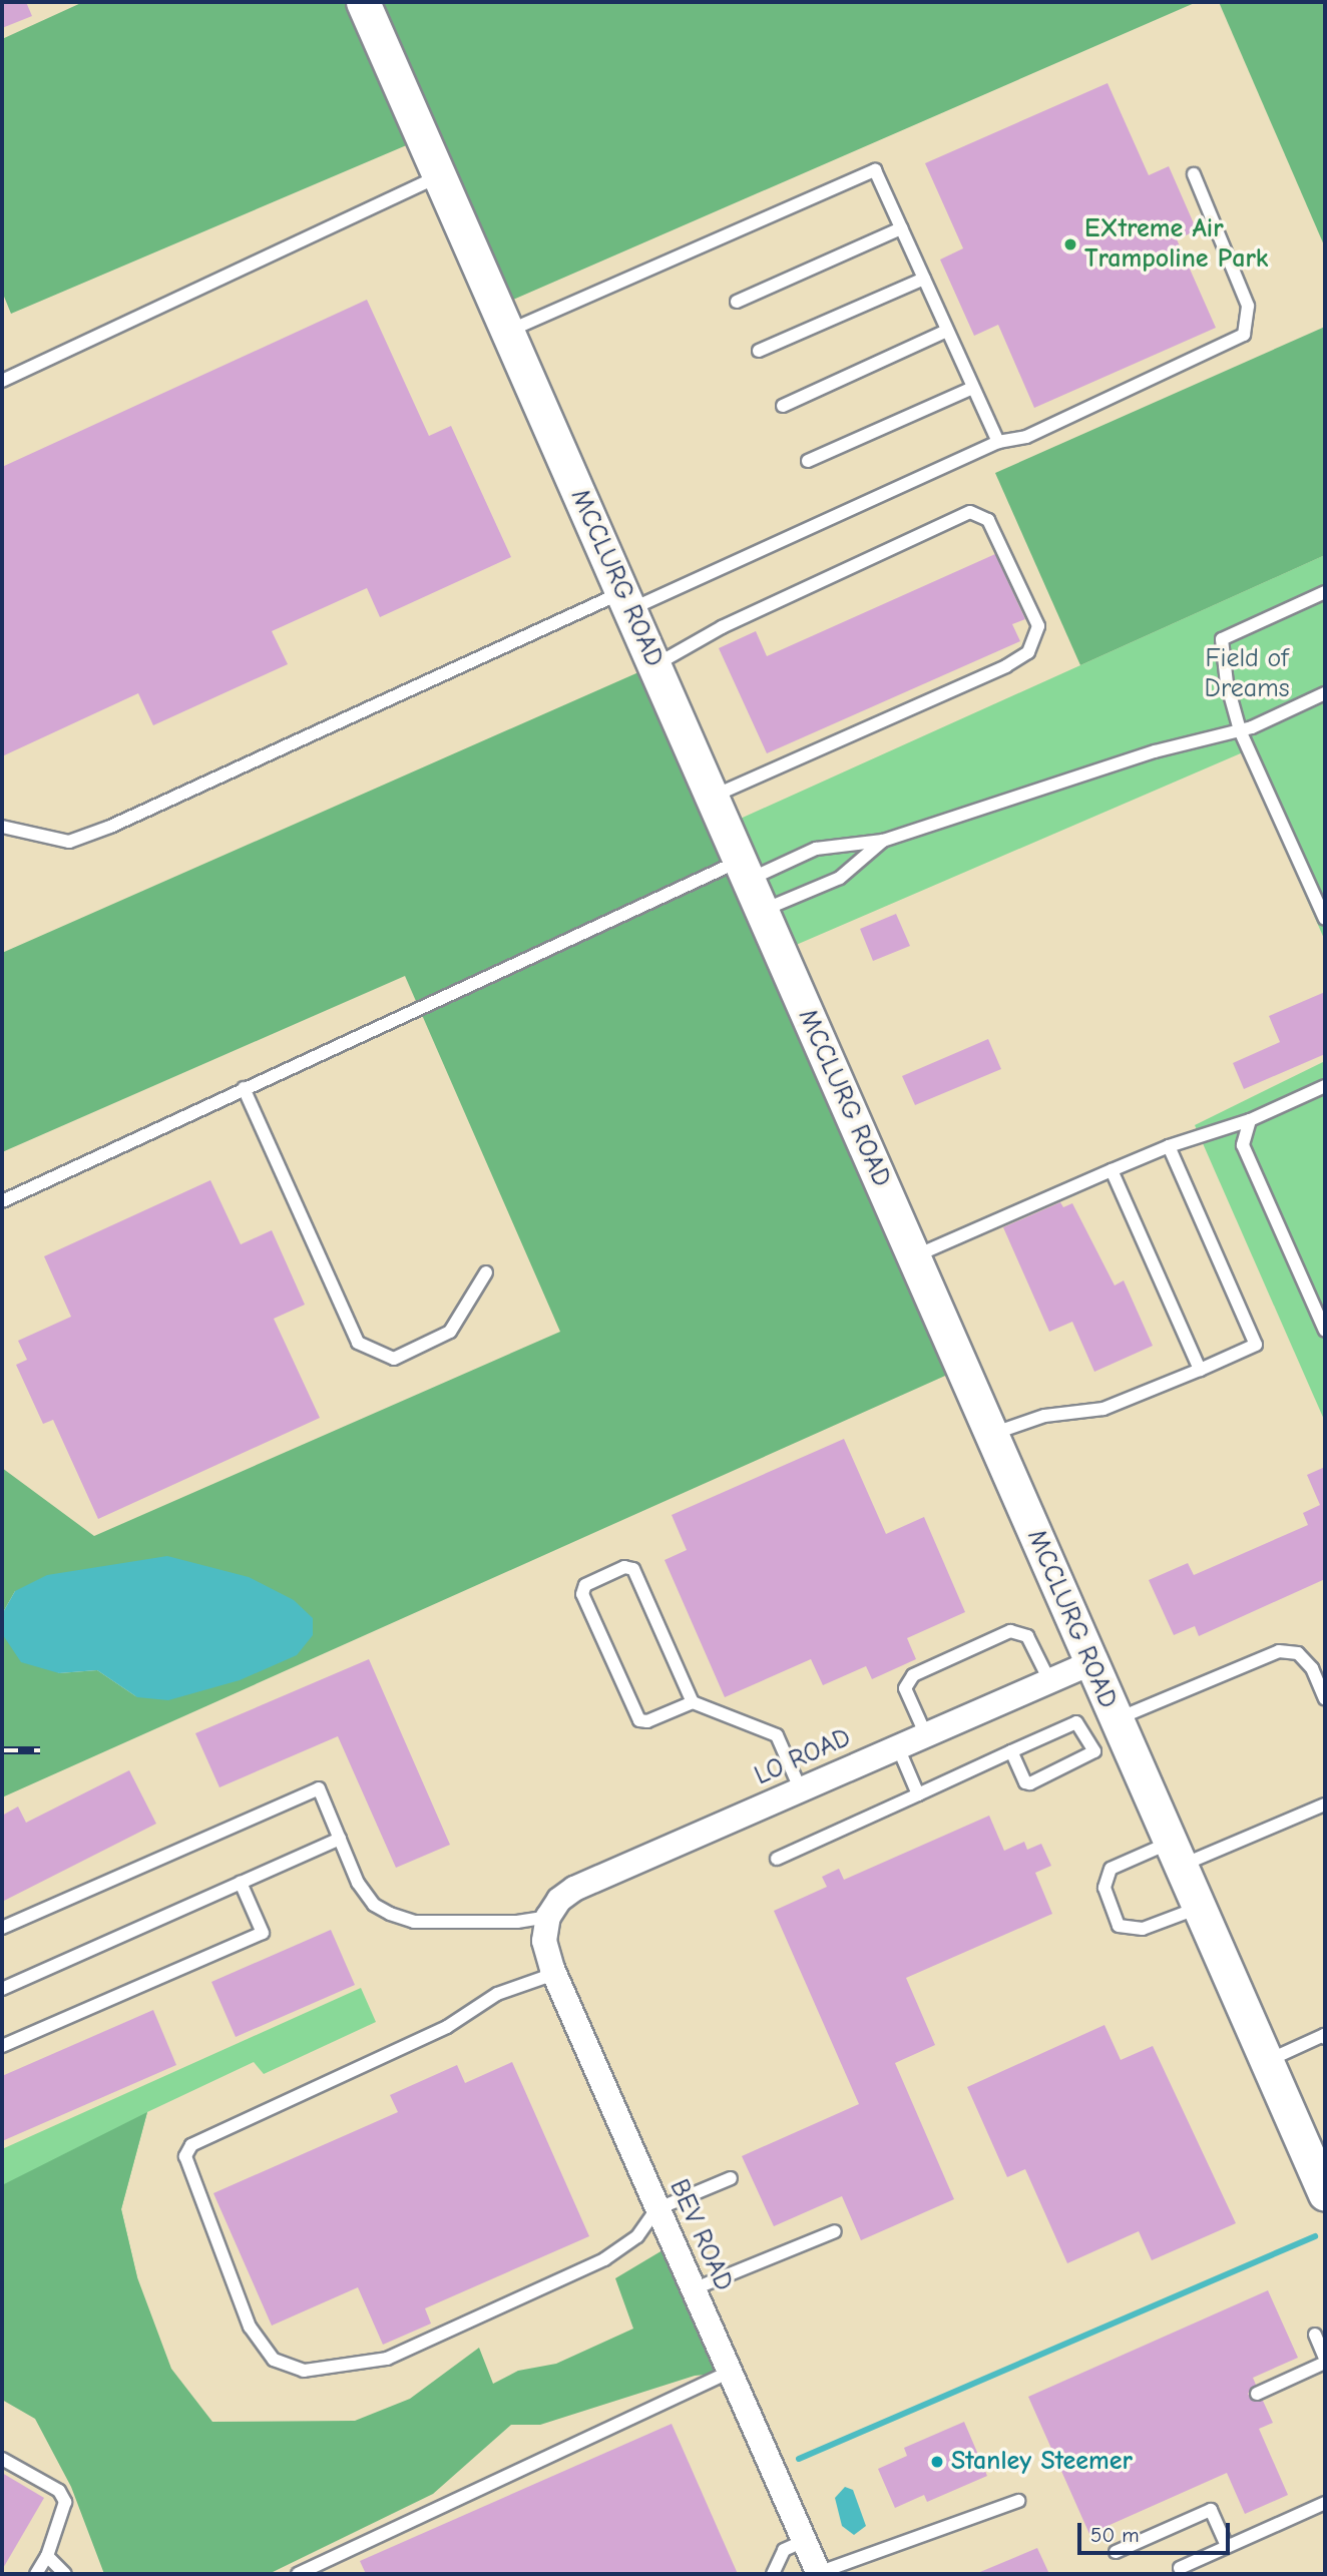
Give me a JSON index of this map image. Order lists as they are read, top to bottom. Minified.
{"streets":{"street":["MCCLURG ROAD","LO ROAD","BEV ROAD"]},"crossings":[["MCCLURG ROAD","LO ROAD"],["LO ROAD","BEV ROAD"]],"parks":["Field of Dreams"],"places":["EXtreme Air Trampoline Park","Stanley Steemer"],"scale_bar":"50 m"}
